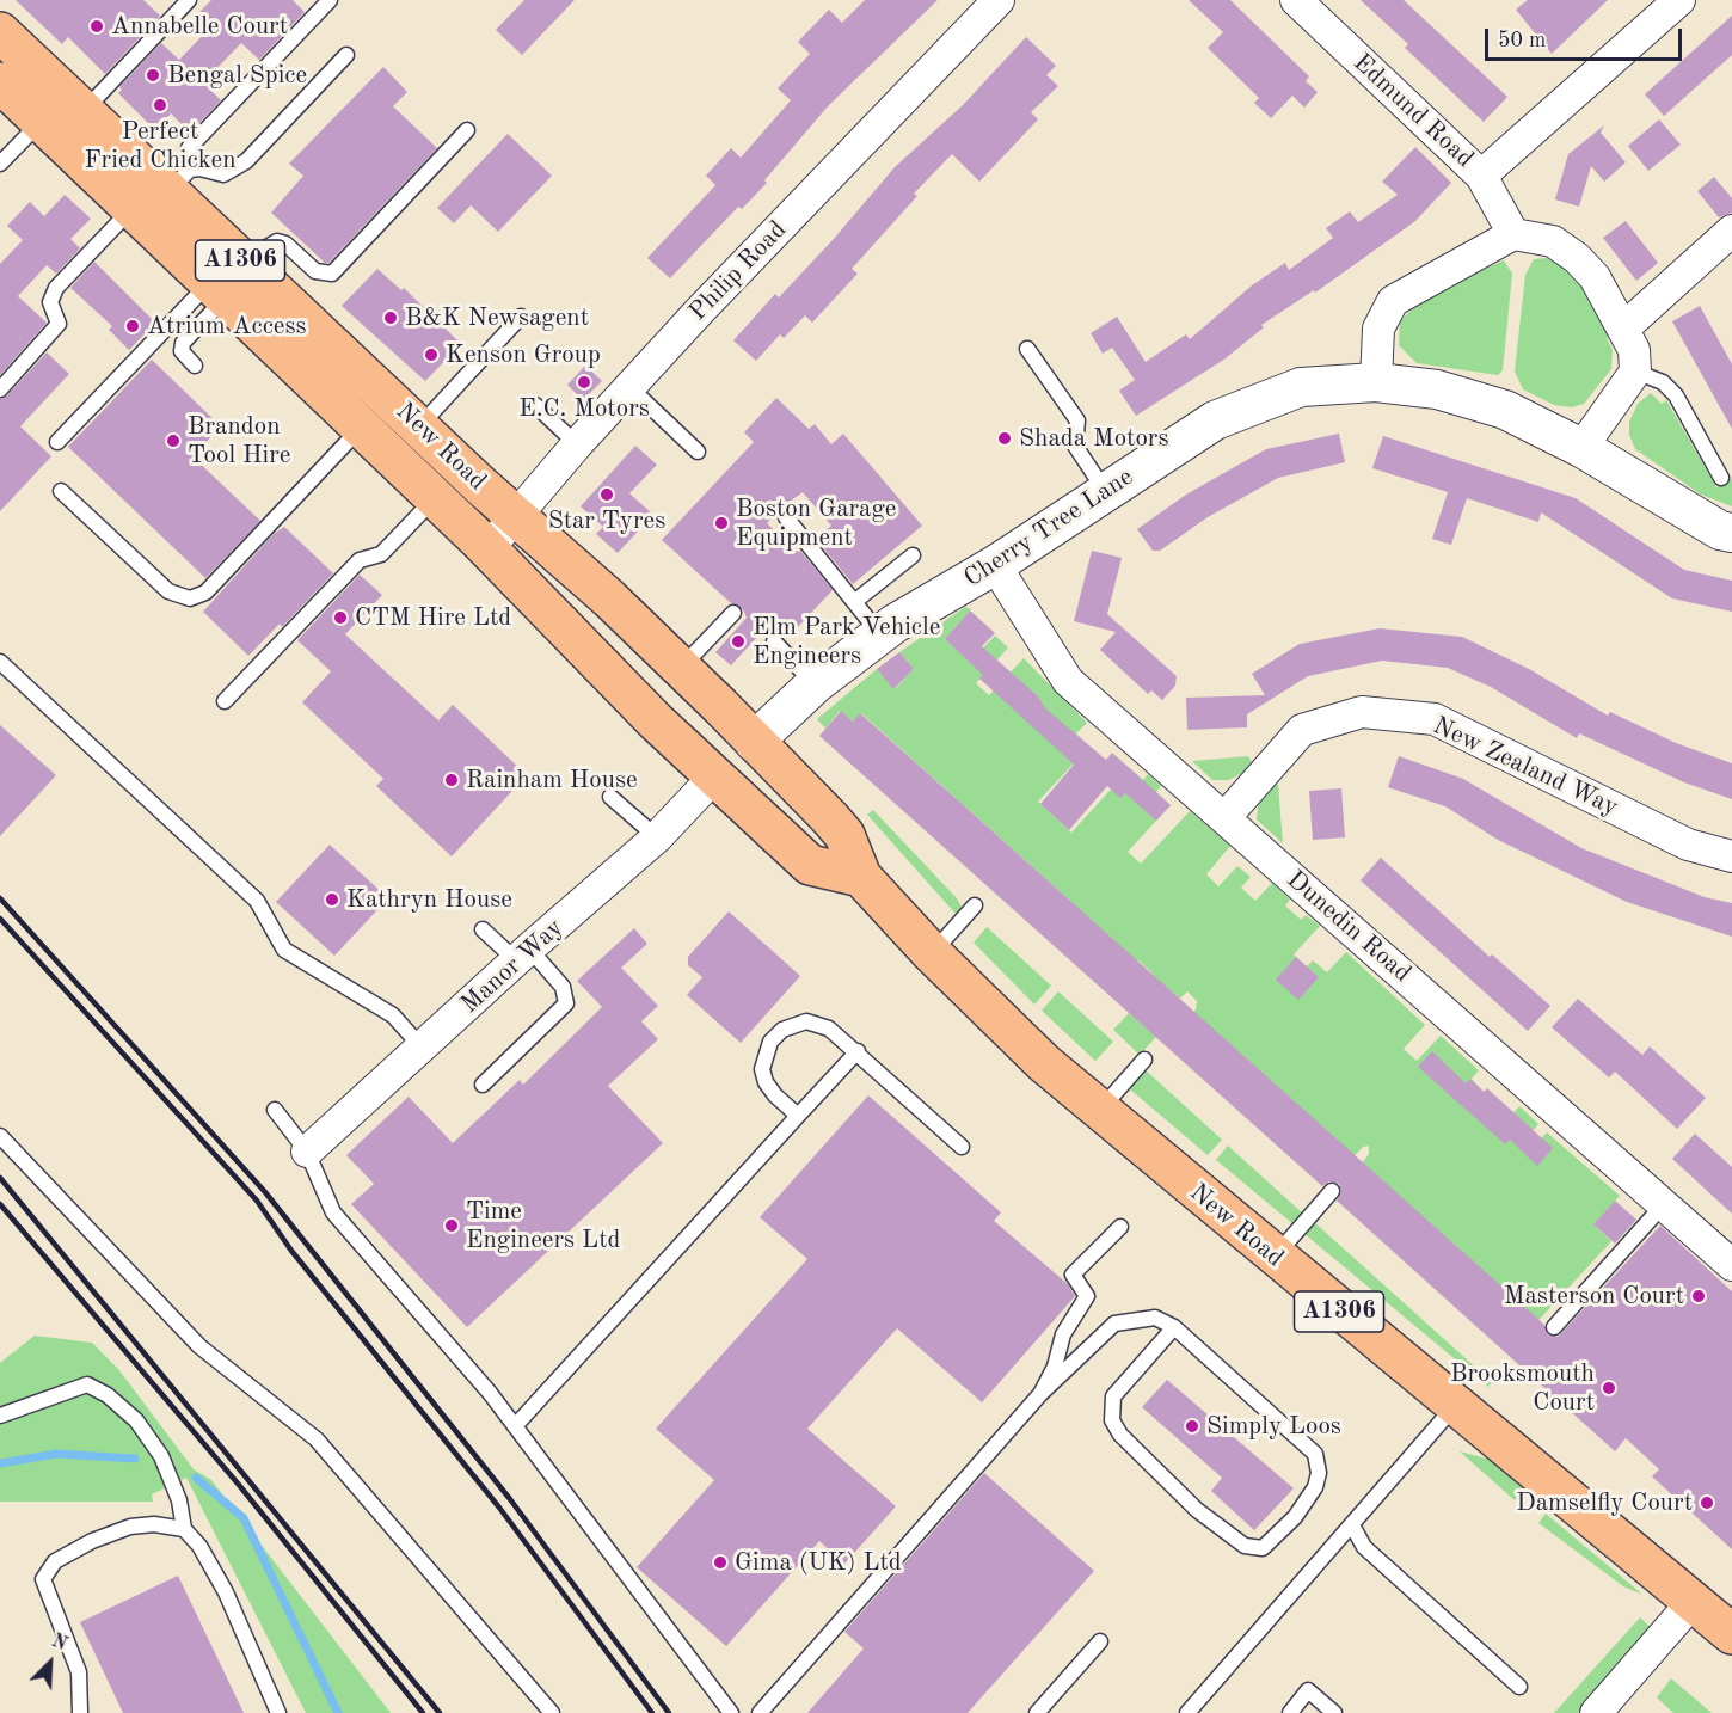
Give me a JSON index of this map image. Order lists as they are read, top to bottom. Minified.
{"streets":{"main road":["A1306","New Road"],"street":["Edmund Road","Philip Road","Cherry Tree Lane","New Zealand Way","Dunedin Road","Manor Way"]},"crossings":[["Philip Road","New Road"],["New Road","Cherry Tree Lane"],["New Road","Manor Way"],["Cherry Tree Lane","Dunedin Road"],["New Zealand Way","Dunedin Road"]],"places":["Annabelle Court","Bengal Spice","Perfect Fried Chicken","B&K Newsagent","Atrium Access","Kenson Group","E.C. Motors","Shada Motors","Brandon Tool Hire","Star Tyres","Boston Garage Equipment","CTM Hire Ltd","Elm Park Vehicle Engineers","Rainham House","Kathryn House","Time Engineers Ltd","Masterson Court","Brooksmouth Court","Simply Loos","Damselfly Court","Gima (UK) Ltd"],"scale_bar":"50 m","north":"top right"}
